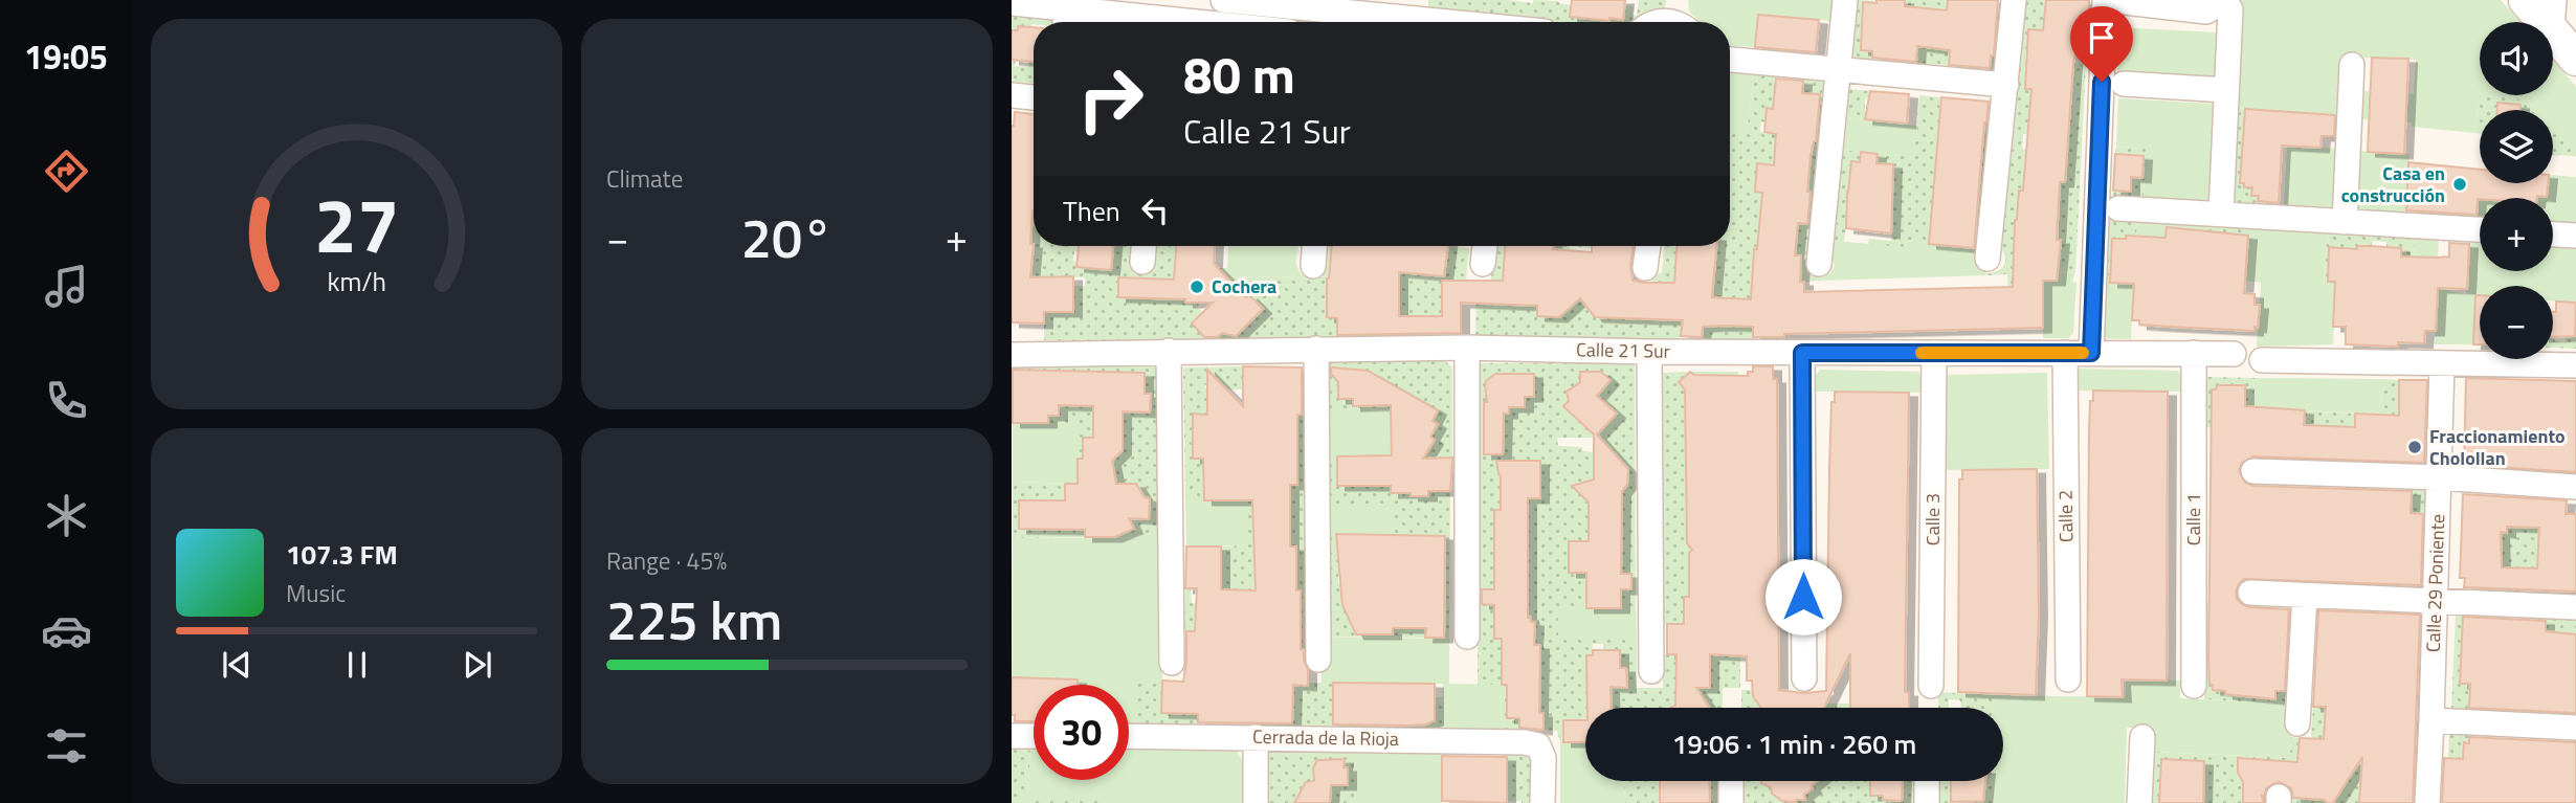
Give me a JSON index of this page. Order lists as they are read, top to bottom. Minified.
{"streets":{"street":["Calle 21 Sur","Calle 2","Calle 3","Calle 1","Calle 29 Poniente","Cerrada de la Rioja"]},"crossings":[["Calle 21 Sur","Calle 2"],["Calle 21 Sur","Calle 3"],["Calle 21 Sur","Calle 1"]],"places":["Casa en construcción","Cochera","Fraccionamiento Cholollan"],"page":{"tabs":"19:05","tile":["Climate",["Range · 45%","225 km"]],"map_buttons":["+","−"],"turn":["80 m","Calle 21 Sur"],"then":"Then","heat":["−","20°","+"],"song":["107.3 FM","Music"],"limit":"30","trip":"19:06 · 1 min · 260 m","gauge":["27","km/h"]}}
